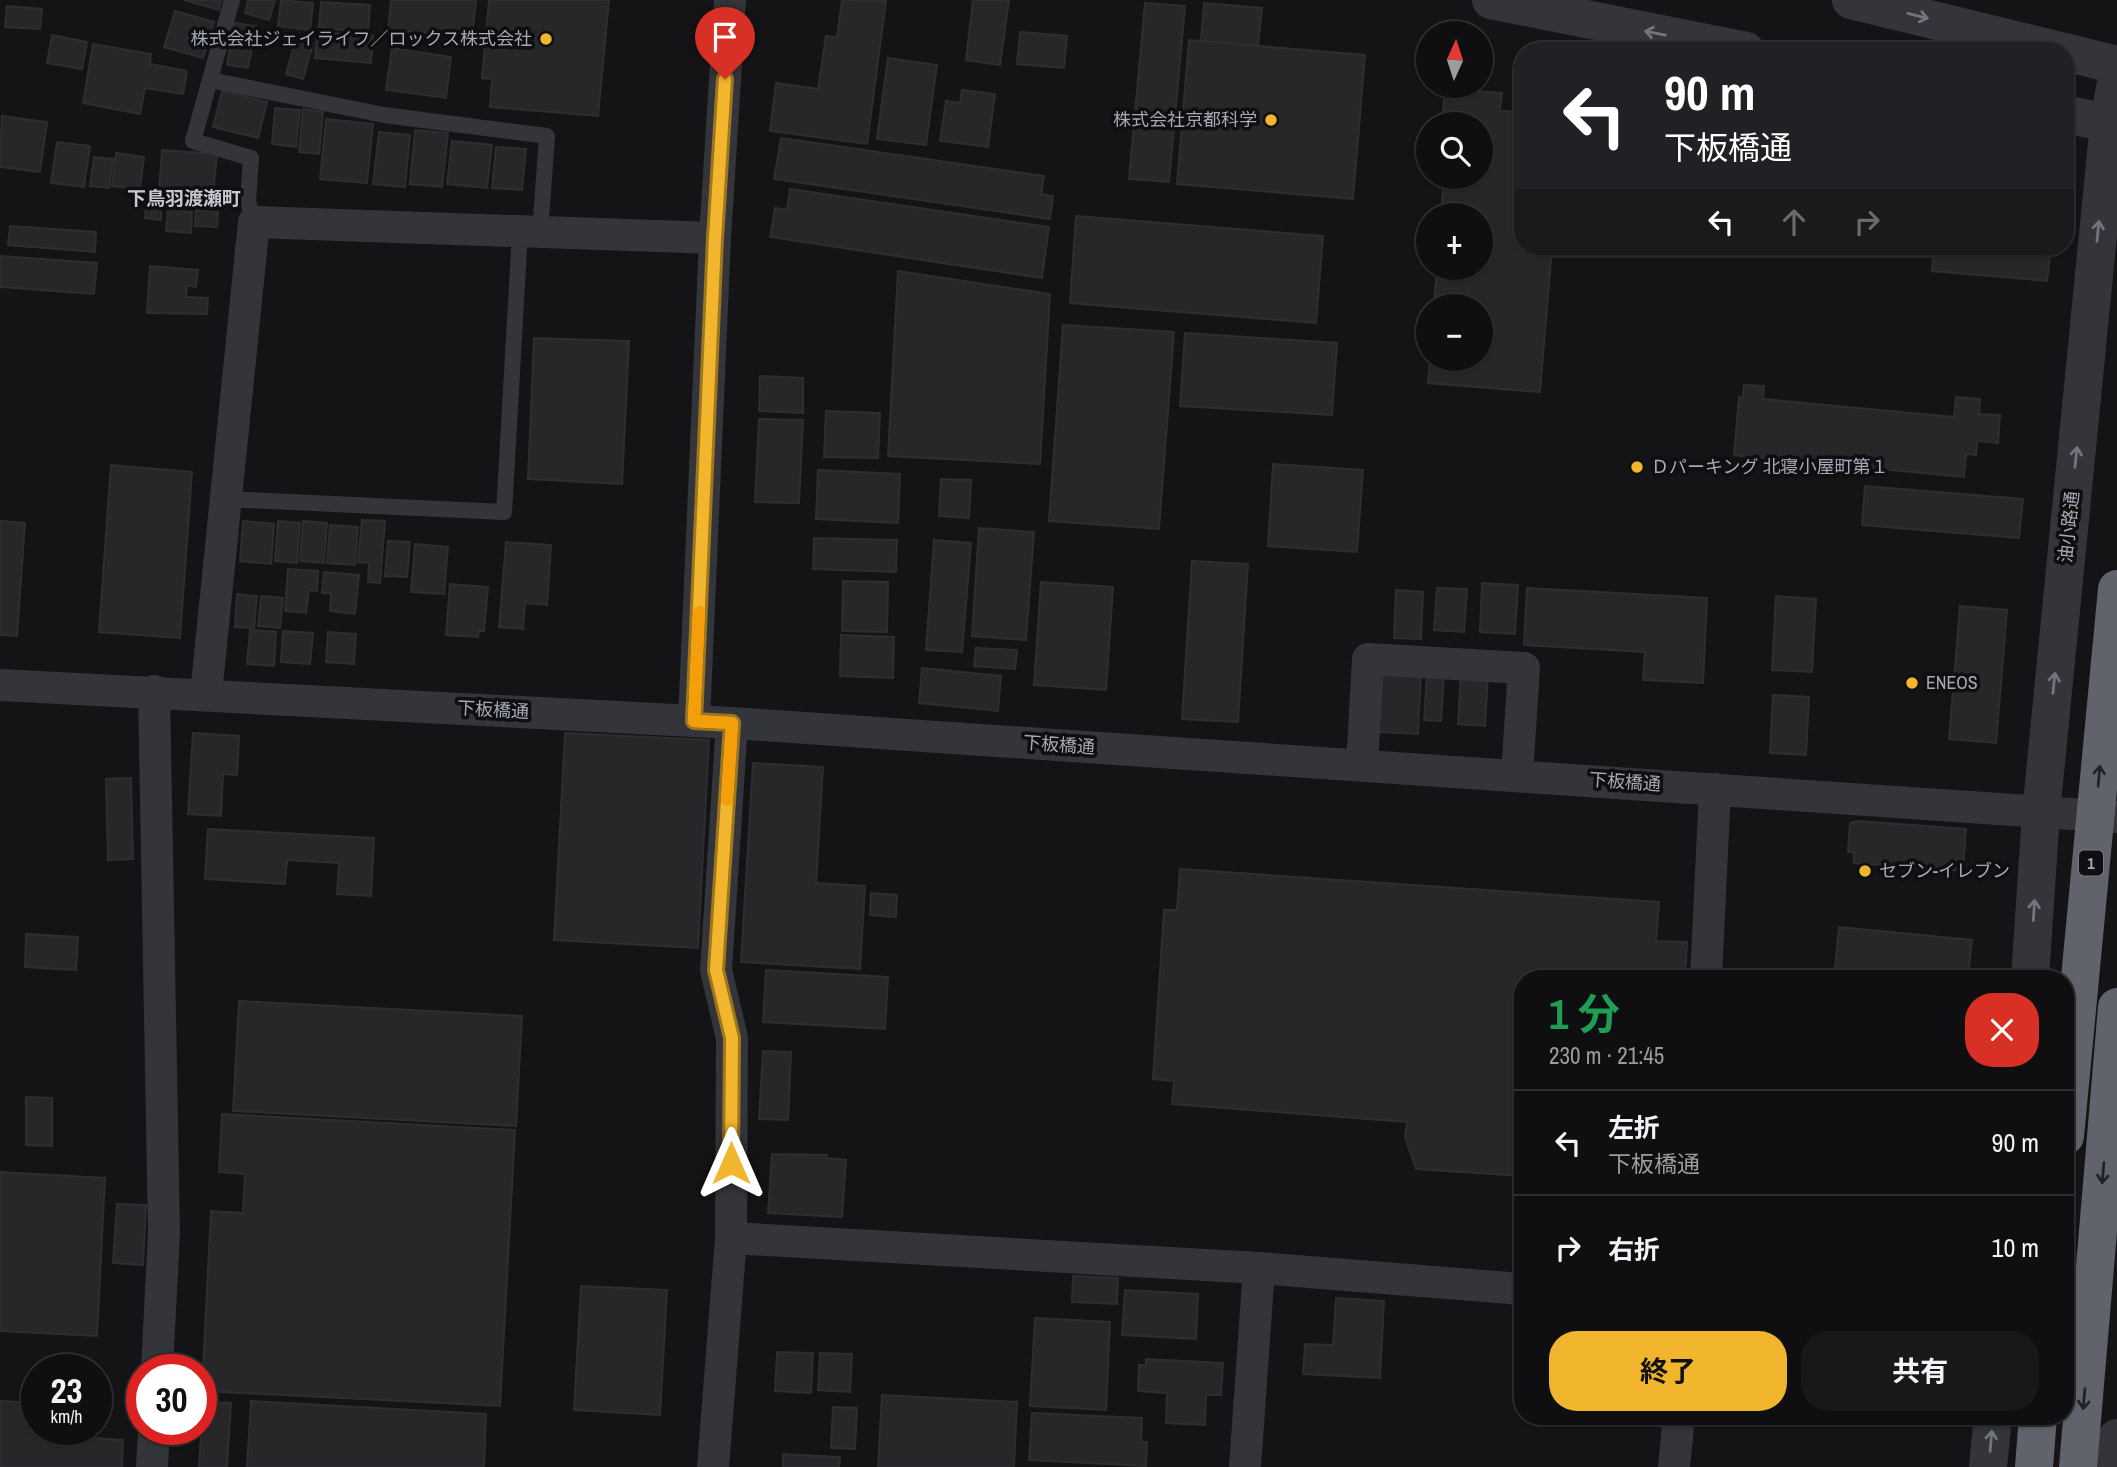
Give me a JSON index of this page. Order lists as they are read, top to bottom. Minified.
{"streets":{"highway":["1"],"street":["油小路通","下板橋通"]},"crossings":[["油小路通","下板橋通"]],"one_way":["油小路通"],"districts":["下鳥羽渡瀬町"],"places":["株式会社ジェイライフ／ロックス株式会社","株式会社京都科学","Ｄパーキング 北寝小屋町第１","ENEOS","セブン-イレブン"],"north":"top","page":{"map_buttons":["+","−"],"turn":["90 m","下板橋通"],"heading":["1 分","230 m · 21:45"],"list":[{"name":"左折","note":"下板橋通","value":"90 m"},{"name":"右折","value":"10 m"}],"buttons":["終了","共有"],"speed":"23 km/h","limit":"30"}}
